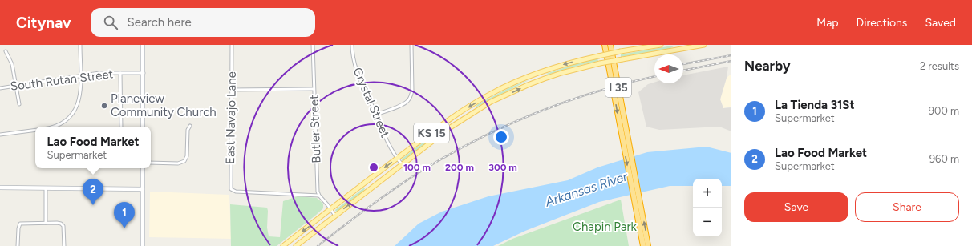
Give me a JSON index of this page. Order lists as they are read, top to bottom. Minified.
{"streets":{"highway":["I 35"],"main road":["KS 15"],"street":["South Rutan Street","Crystal Street","East Navajo Lane","Butler Street"]},"crossings":[["Crystal Street","KS 15"],["East Navajo Lane","Butler Street"]],"water":["Arkansas River"],"parks":["Chapin Park"],"places":["Planeview Community Church"],"north":"left","page":{"header":"Citynav","search":"Search here","nav":["Map","Directions","Saved"],"heading":["Nearby","2 results"],"list":[{"mark":"1","name":"La Tienda 31St","note":"Supermarket","value":"900 m"},{"mark":"2","name":"Lao Food Market","note":"Supermarket","value":"960 m"}],"popup":["Lao Food Market","Supermarket"],"map_buttons":["+","−"],"pins":["2","1"],"buttons":["Save","Share"]},"rings":["100 m","200 m","300 m"]}
